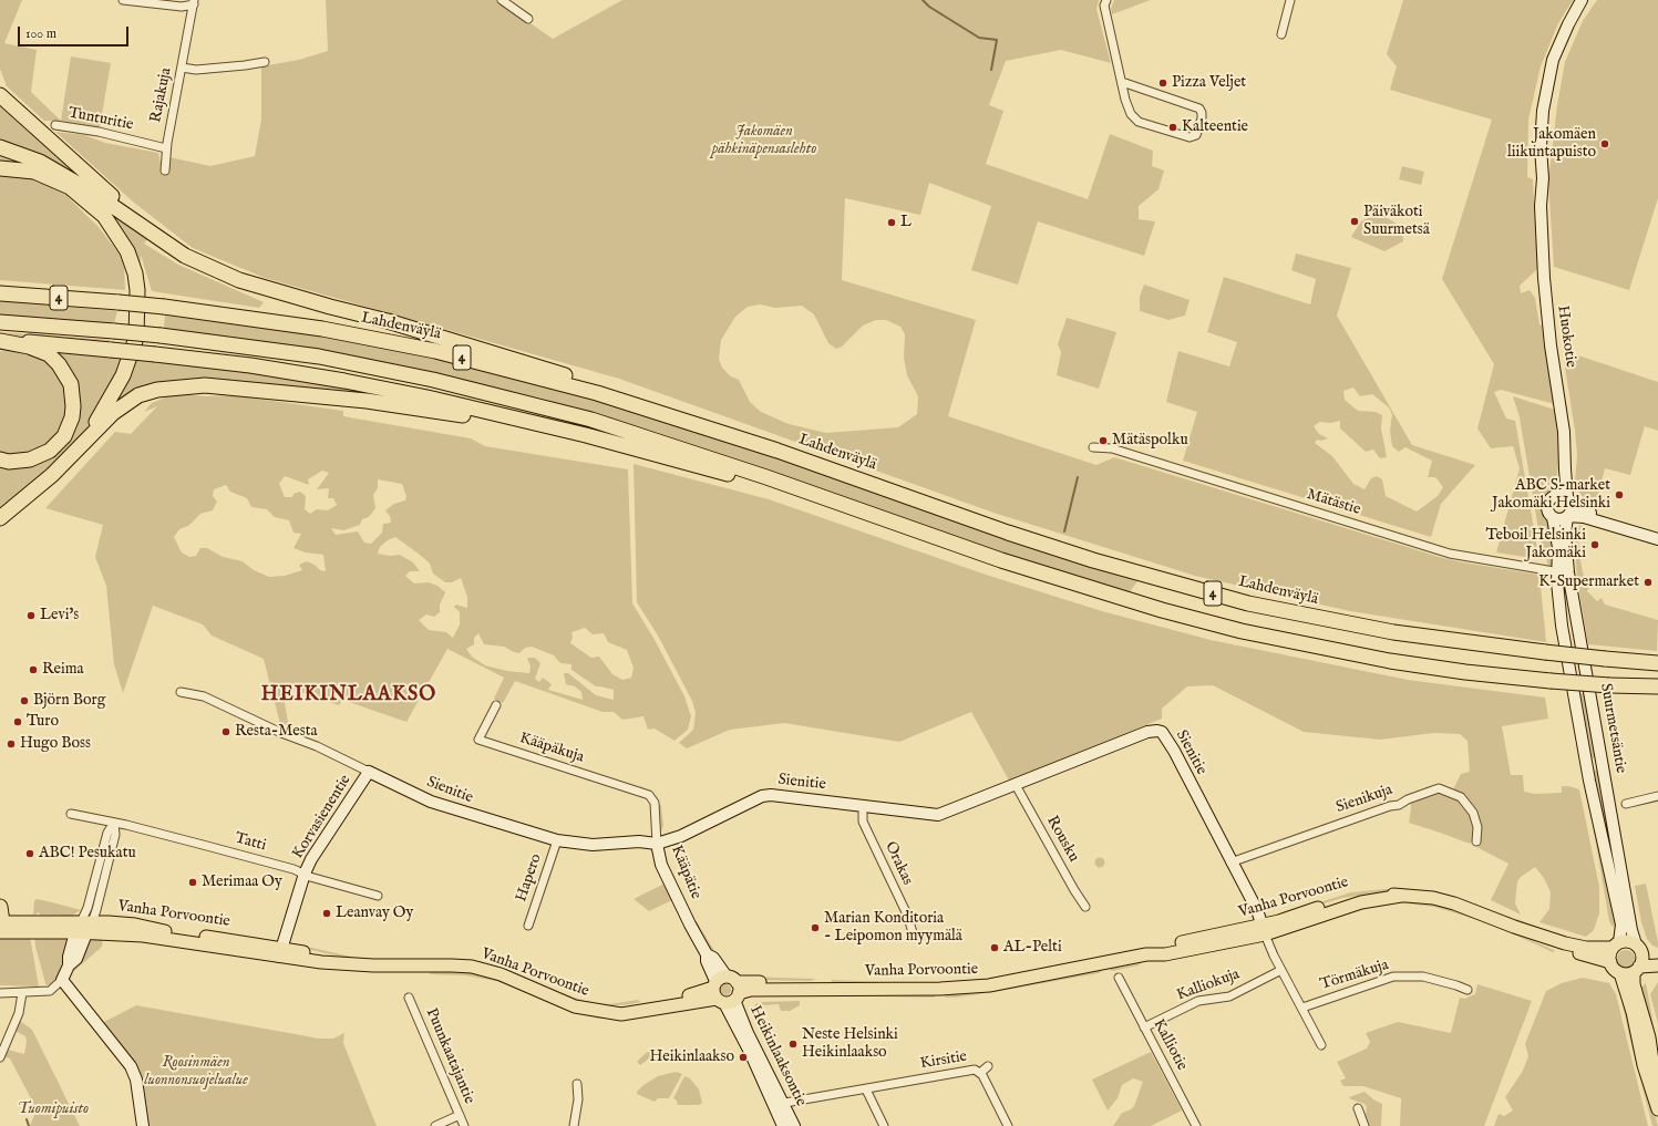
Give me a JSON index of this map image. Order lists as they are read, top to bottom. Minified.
{"streets":{"highway":["4","Lahdenväylä"],"main road":["Vanha Porvoontie"],"street":["Rajakuja","Tunturitie","Huokotie","Mätästie","Suurmetsäntie","Kääpäkuja","Sienitie","Sienikuja","Korvasienentie","Rousku","Tatti","Orakas","Kääpätie","Hapero","Törmäkuja","Kalliokuja","Kalliotie","Puunkaatajantie","Heikinlaaksontie","Kirsitie"]},"crossings":[["Rajakuja","Tunturitie"],["Huokotie","Suurmetsäntie"],["Mätästie","Suurmetsäntie"],["Suurmetsäntie","Vanha Porvoontie"],["Kääpäkuja","Kääpätie"],["Sienitie","Sienikuja"],["Sienitie","Korvasienentie"],["Sienitie","Rousku"],["Sienitie","Orakas"],["Sienitie","Kääpätie"],["Sienitie","Hapero"],["Sienitie","Vanha Porvoontie"],["Korvasienentie","Tatti"],["Korvasienentie","Vanha Porvoontie"],["Kääpätie","Vanha Porvoontie"],["Kääpätie","Heikinlaaksontie"],["Vanha Porvoontie","Heikinlaaksontie"],["Kalliokuja","Kalliotie"],["Heikinlaaksontie","Kirsitie"]],"districts":["HEIKINLAAKSO"],"parks":["Jakomäen pähkinäpensaslehto","Roosinmäen luonnonsuojelualue","Tuomipuisto"],"places":["Pizza Veljet","Kalteentie","Jakomäen liikuntapuisto","Päiväkoti Suurmetsä","L","Mätäspolku","ABC S-market Jakomäki Helsinki","Teboil Helsinki Jakomäki","K-Supermarket","Levi's","Reima","Björn Borg","Turo","Resta-Mesta","Hugo Boss","ABC! Pesukatu","Merimaa Oy","Leanvay Oy","Marian Konditoria - Leipomon myymälä","AL-Pelti","Neste Helsinki Heikinlaakso","Heikinlaakso"],"scale_bar":"100 m"}
